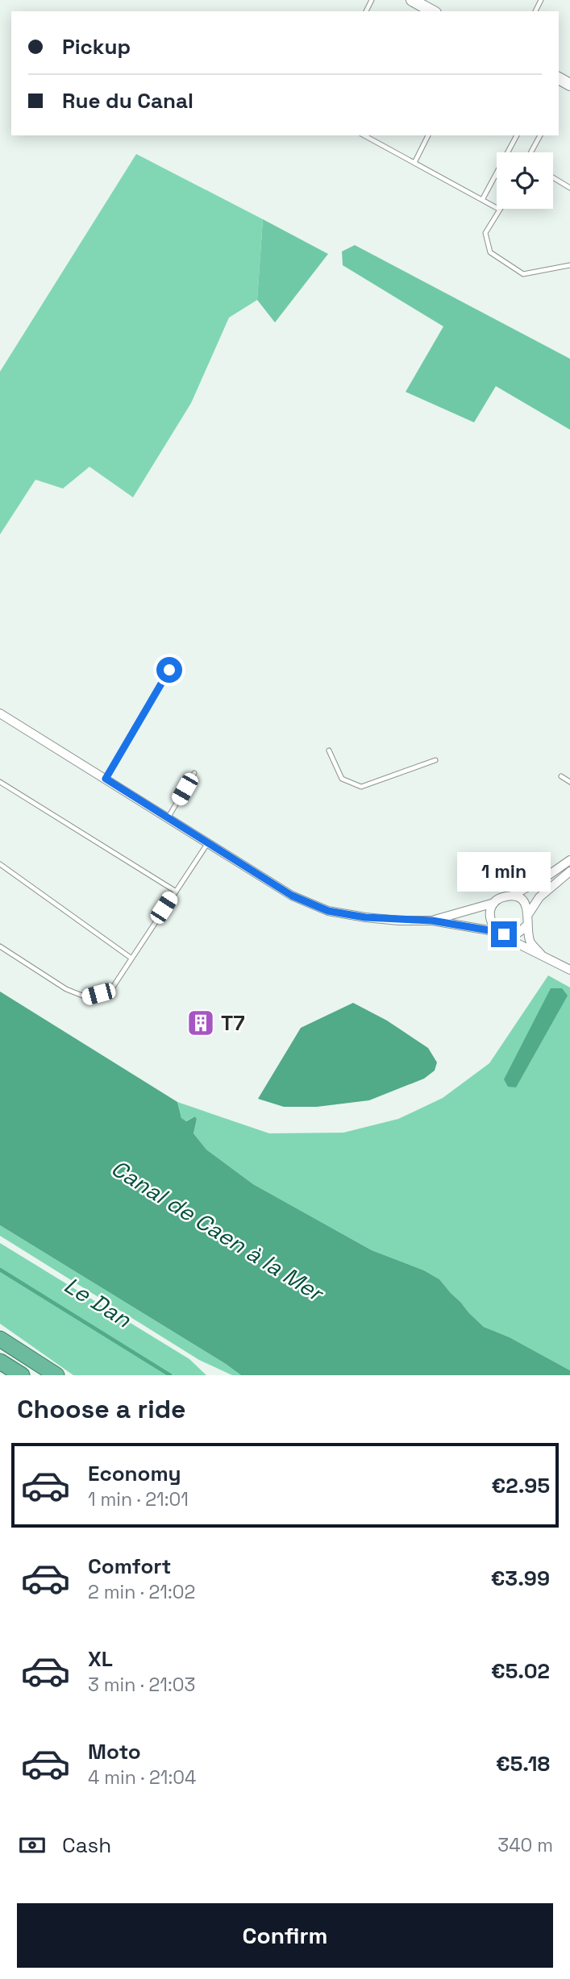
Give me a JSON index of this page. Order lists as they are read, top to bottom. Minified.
{"water":["Canal de Caen à la Mer","Le Dan"],"places":{"building":["T7"]},"page":{"banner":["Pickup","Rue du Canal"],"bubble":"1 min","heading":"Choose a ride","list":[{"name":"Economy","note":"1 min · 21:01","value":"€2.95"},{"name":"Comfort","note":"2 min · 21:02","value":"€3.99"},{"name":"XL","note":"3 min · 21:03","value":"€5.02"},{"name":"Moto","note":"4 min · 21:04","value":"€5.18"}],"pay":["Cash","340 m"],"buttons":"Confirm"}}
